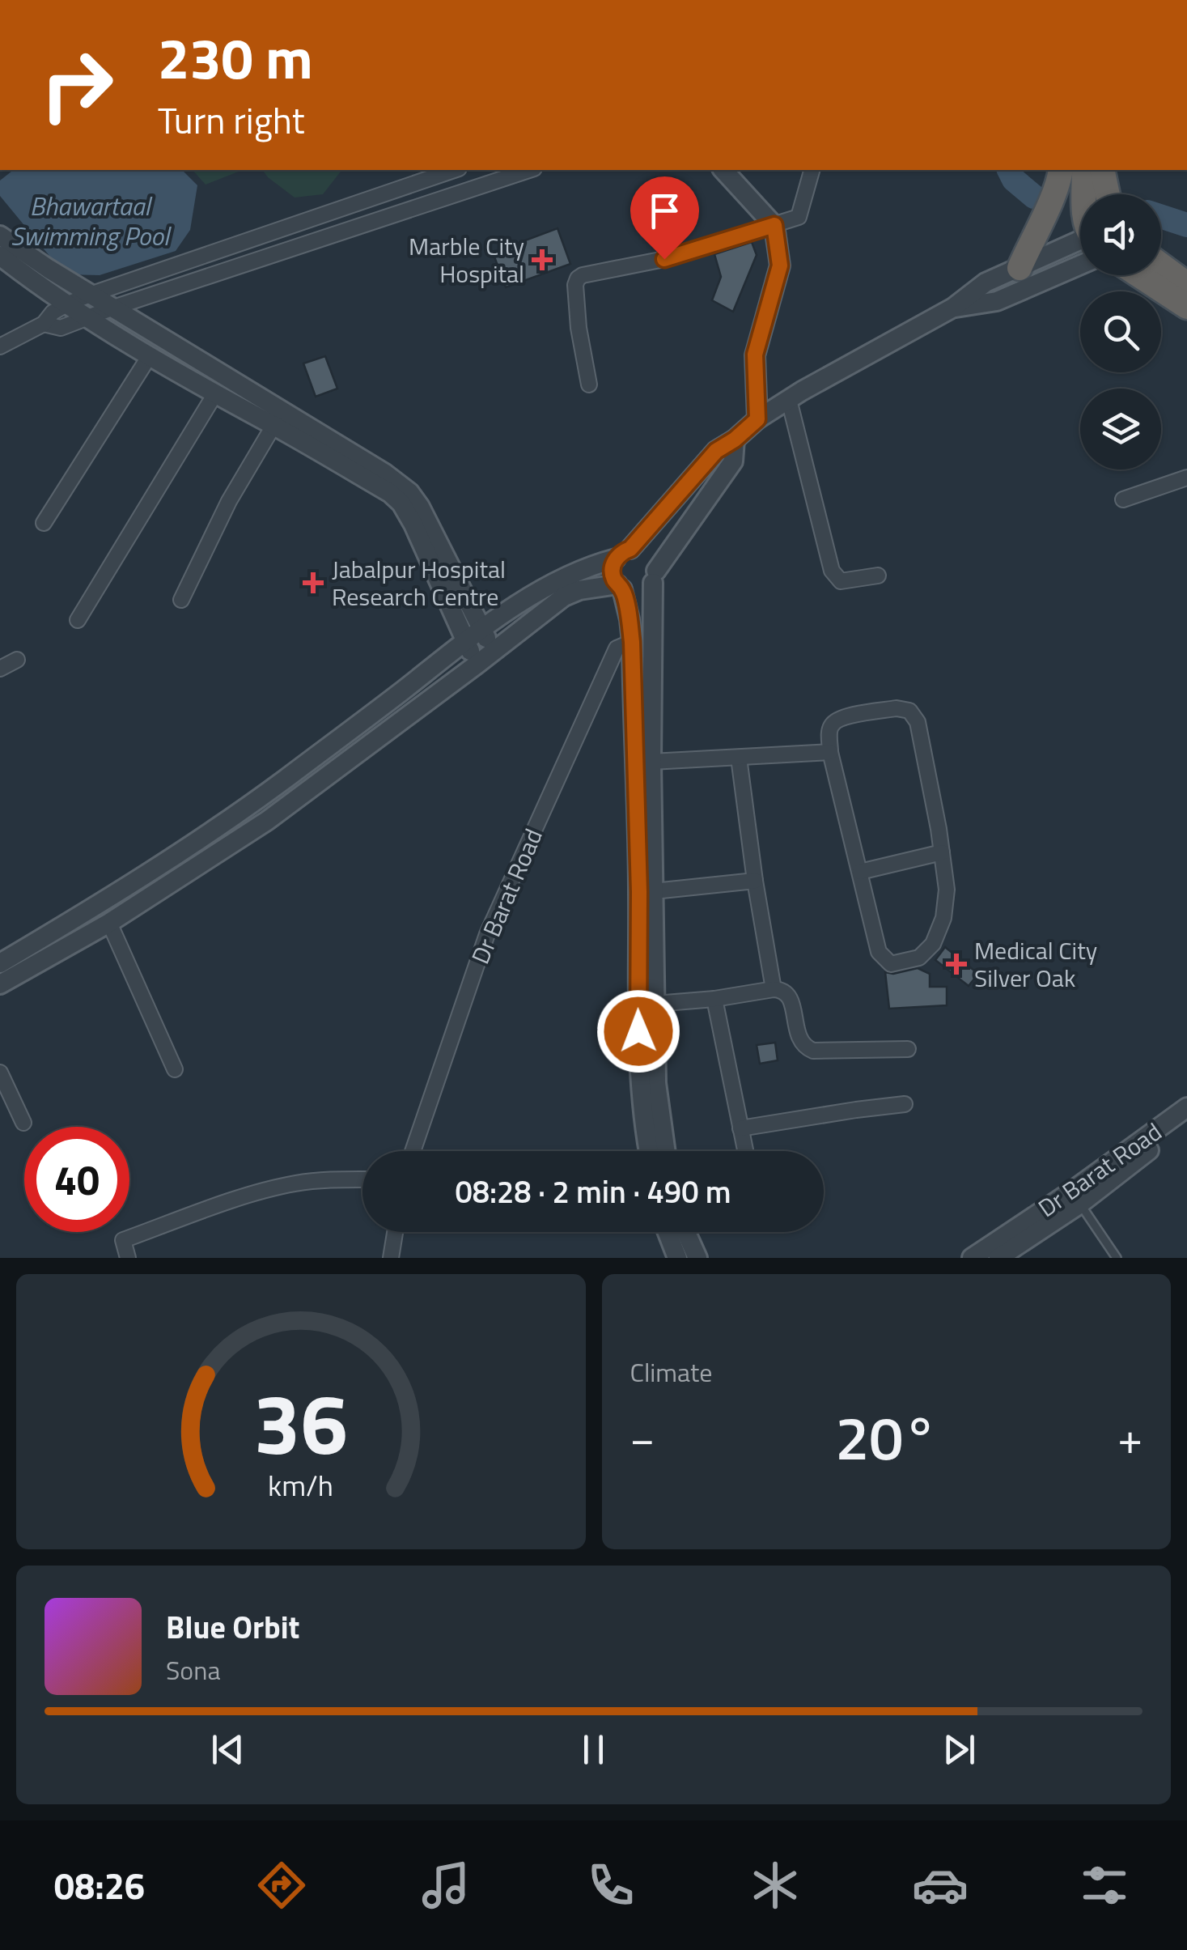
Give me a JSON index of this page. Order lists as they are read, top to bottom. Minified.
{"streets":{"street":["Dr Barat Road"]},"water":["Bhawartaal Swimming Pool"],"places":{"health":["Marble City Hospital","Jabalpur Hospital Research Centre","Medical City Silver Oak"]},"page":{"turn":["230 m","Turn right"],"limit":"40","trip":"08:28 · 2 min · 490 m","tile":"Climate","heat":["−","20°","+"],"song":["Blue Orbit","Sona"],"tabs":"08:26","gauge":["36","km/h"]}}
